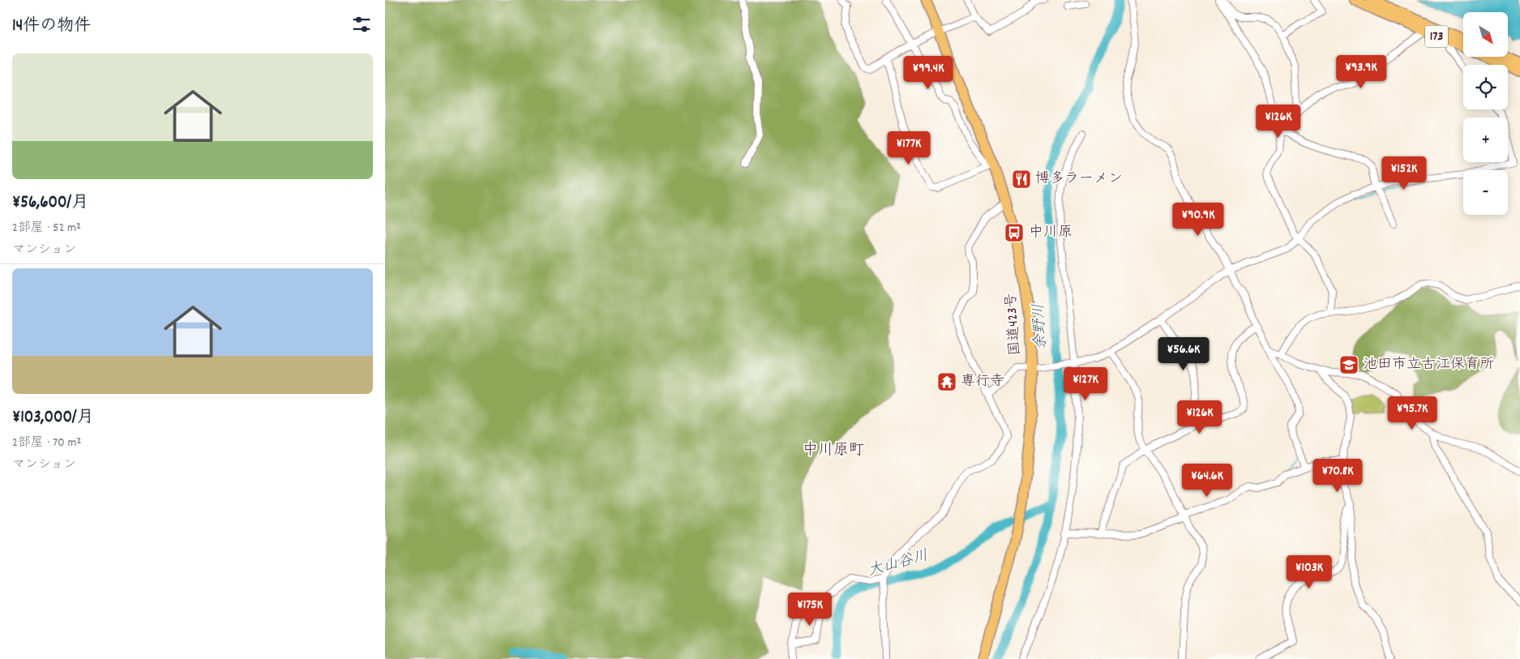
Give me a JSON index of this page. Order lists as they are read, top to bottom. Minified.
{"streets":{"highway":["173","国道423号"]},"districts":["中川原町"],"water":["余野川","大山谷川"],"places":{"restaurant":["博多ラーメン"],"bus stop":["中川原"],"school or university":["池田市立古江保育所"],"temple":["専行寺"]},"north":"bottom right","page":{"heading":"14件の物件","map_buttons":["+","−"],"list":[{"name":"¥56,600/月","note":"2部屋 · 52 m² · マンション"},{"name":"¥103,000/月","note":"2部屋 · 70 m² · マンション"}],"price":["¥93.9K","¥99.4K","¥126K","¥177K","¥152K","¥90.9K","¥56.6K","¥127K","¥95.7K","¥126K","¥70.8K","¥64.6K","¥103K","¥175K"]}}
